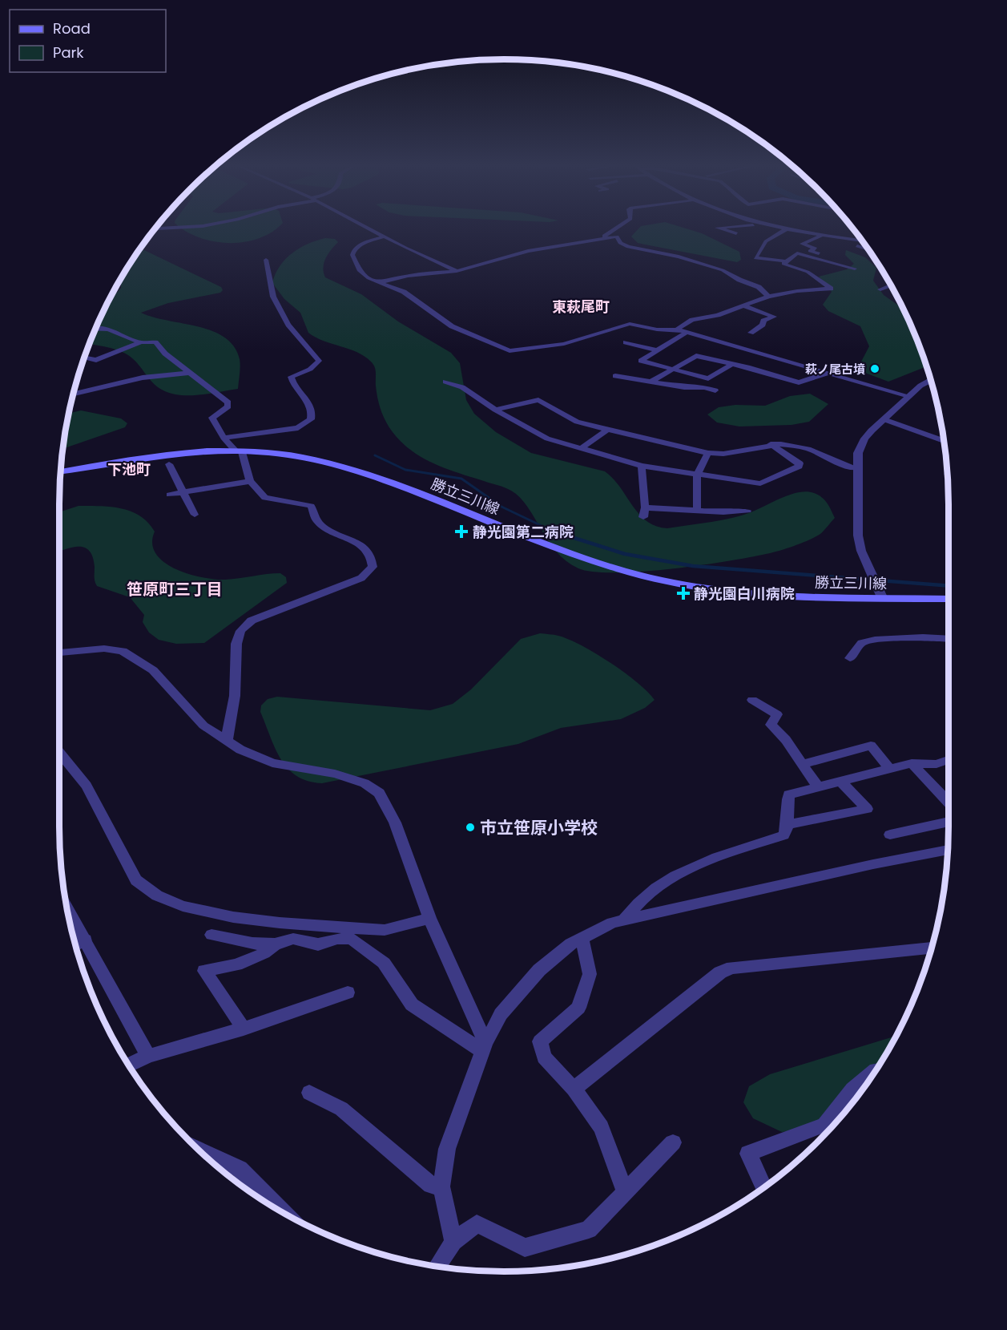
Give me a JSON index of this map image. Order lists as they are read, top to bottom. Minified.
{"streets":{"main road":["勝立三川線"]},"districts":["東萩尾町","下池町","笹原町三丁目"],"places":{"other":["萩ノ尾古墳","市立笹原小学校"],"health":["静光園第二病院","静光園白川病院"]},"legend":["Road","Park"]}
